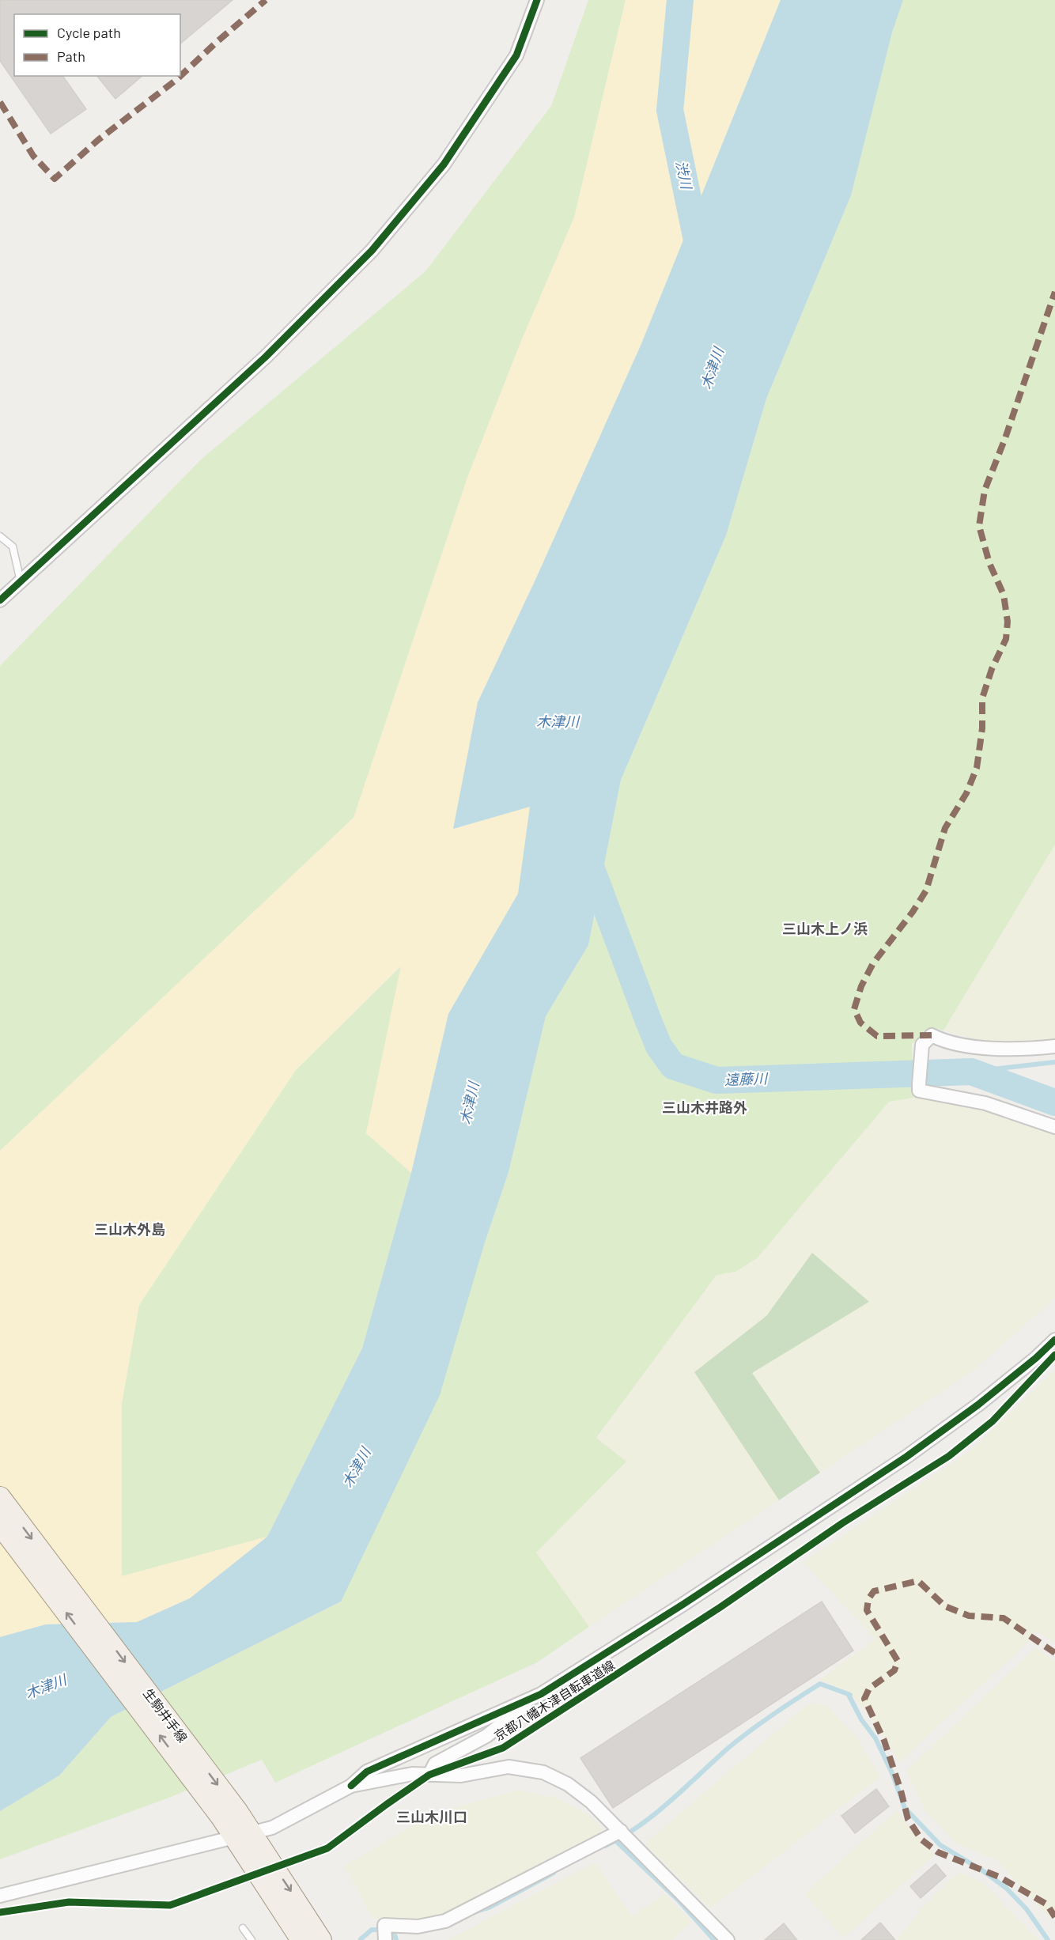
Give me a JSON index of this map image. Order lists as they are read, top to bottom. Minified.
{"streets":{"main road":["生駒井手線"],"cycle path":["京都八幡木津自転車道線"]},"districts":["三山木上ノ浜","三山木井路外","三山木外島","三山木川口"],"water":["渋川","木津川","遠藤川"],"legend":["Cycle path","Path"]}
